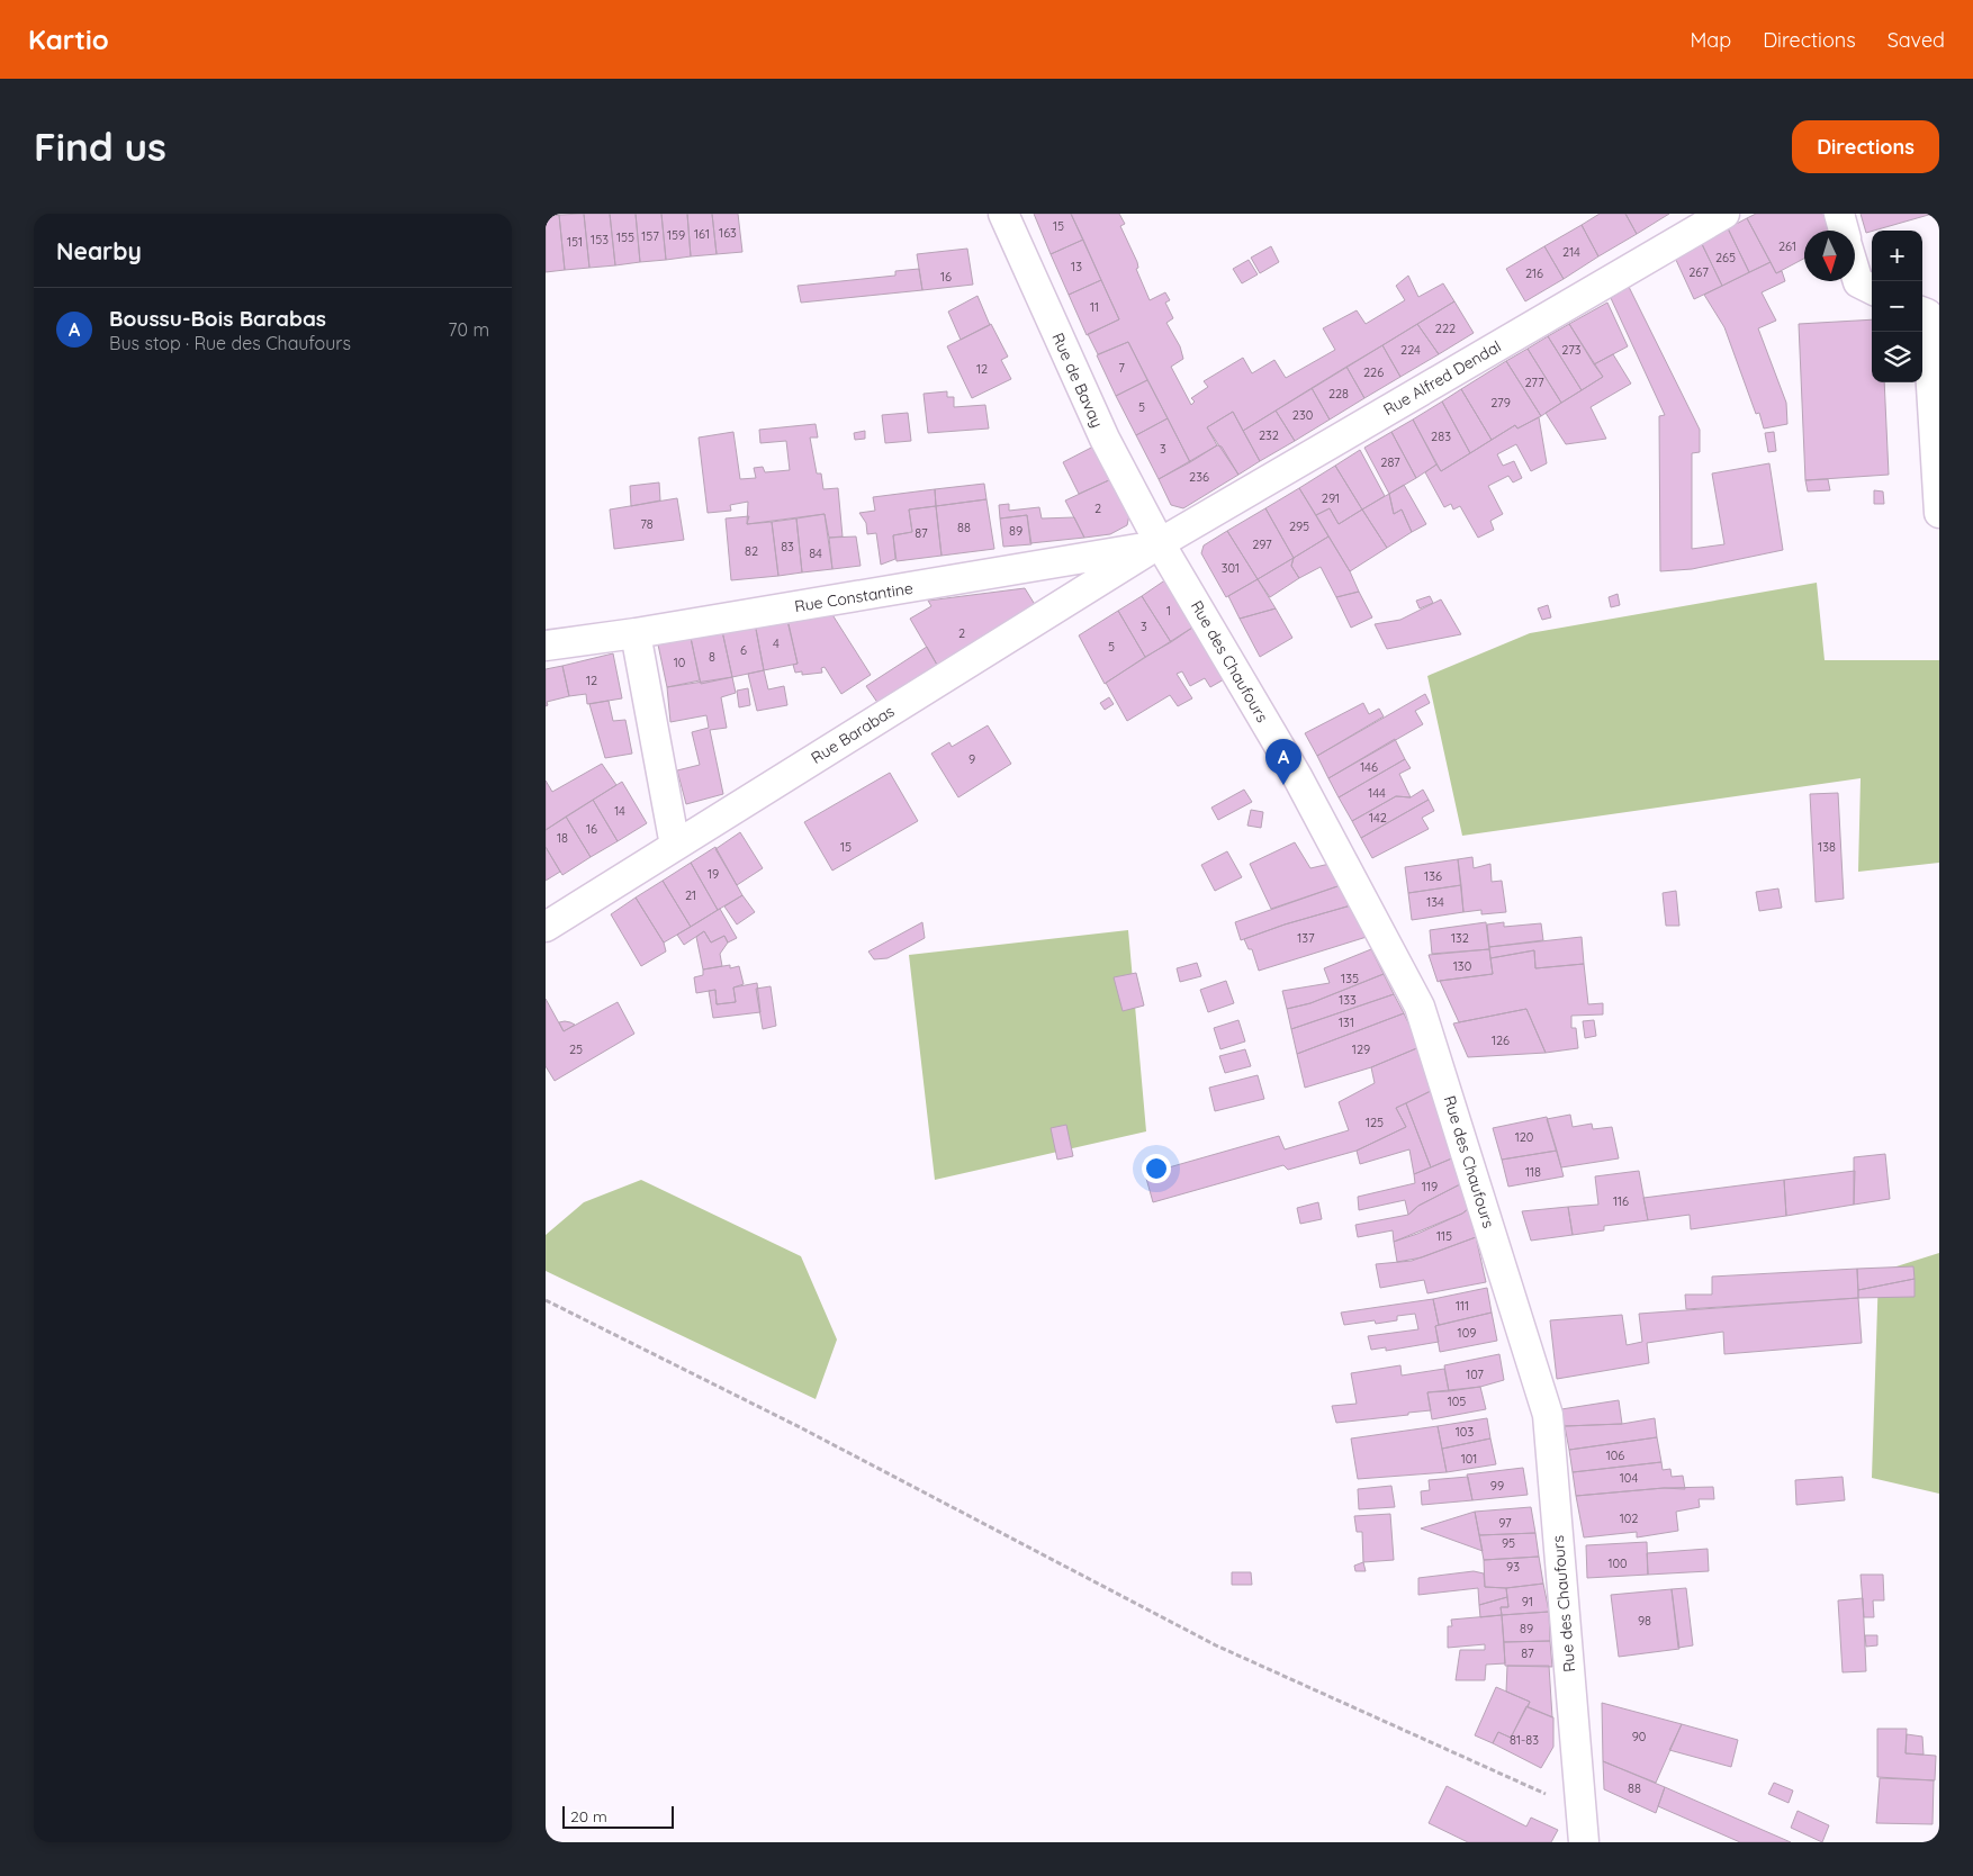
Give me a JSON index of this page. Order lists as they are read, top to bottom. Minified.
{"streets":{"street":["Rue Alfred Dendal","Rue de Bavay","Rue Constantine","Rue des Chaufours","Rue Barabas"]},"crossings":[["Rue Alfred Dendal","Rue de Bavay"],["Rue Alfred Dendal","Rue Constantine"],["Rue Alfred Dendal","Rue des Chaufours"],["Rue Alfred Dendal","Rue Barabas"],["Rue de Bavay","Rue Constantine"],["Rue de Bavay","Rue des Chaufours"],["Rue de Bavay","Rue Barabas"],["Rue Constantine","Rue des Chaufours"],["Rue Constantine","Rue Barabas"],["Rue des Chaufours","Rue Barabas"]],"house_numbers":["15","163","161","159","157","155","153","151","261","214","265","13","267","216","16","11","222","224","273","7","12","226","277","228","279","5","230","232","283","3","287","236","291","2","78","295","88","89","87","297","83","82","84","301","1","3","2","4","5","6","8","10","12","9","146","144","14","142","16","18","15","138","19","136","21","134","137","132","130","135","133","131","126","25","129","125","120","118","119","116","115","111","109","107","105","103","106","101","104","99","102","97","95","100","93","91","98","89","87","90","81-83","88"],"scale_bar":"20 m","north":"bottom","page":{"header":"Kartio","nav":["Map","Directions","Saved"],"buttons":"Directions","title":"Find us","heading":"Nearby","map_buttons":["+","−"],"list":[{"mark":"A","name":"Boussu-Bois Barabas","note":"Bus stop · Rue des Chaufours","value":"70 m"}],"pins":"A","scale":"20 m"}}
